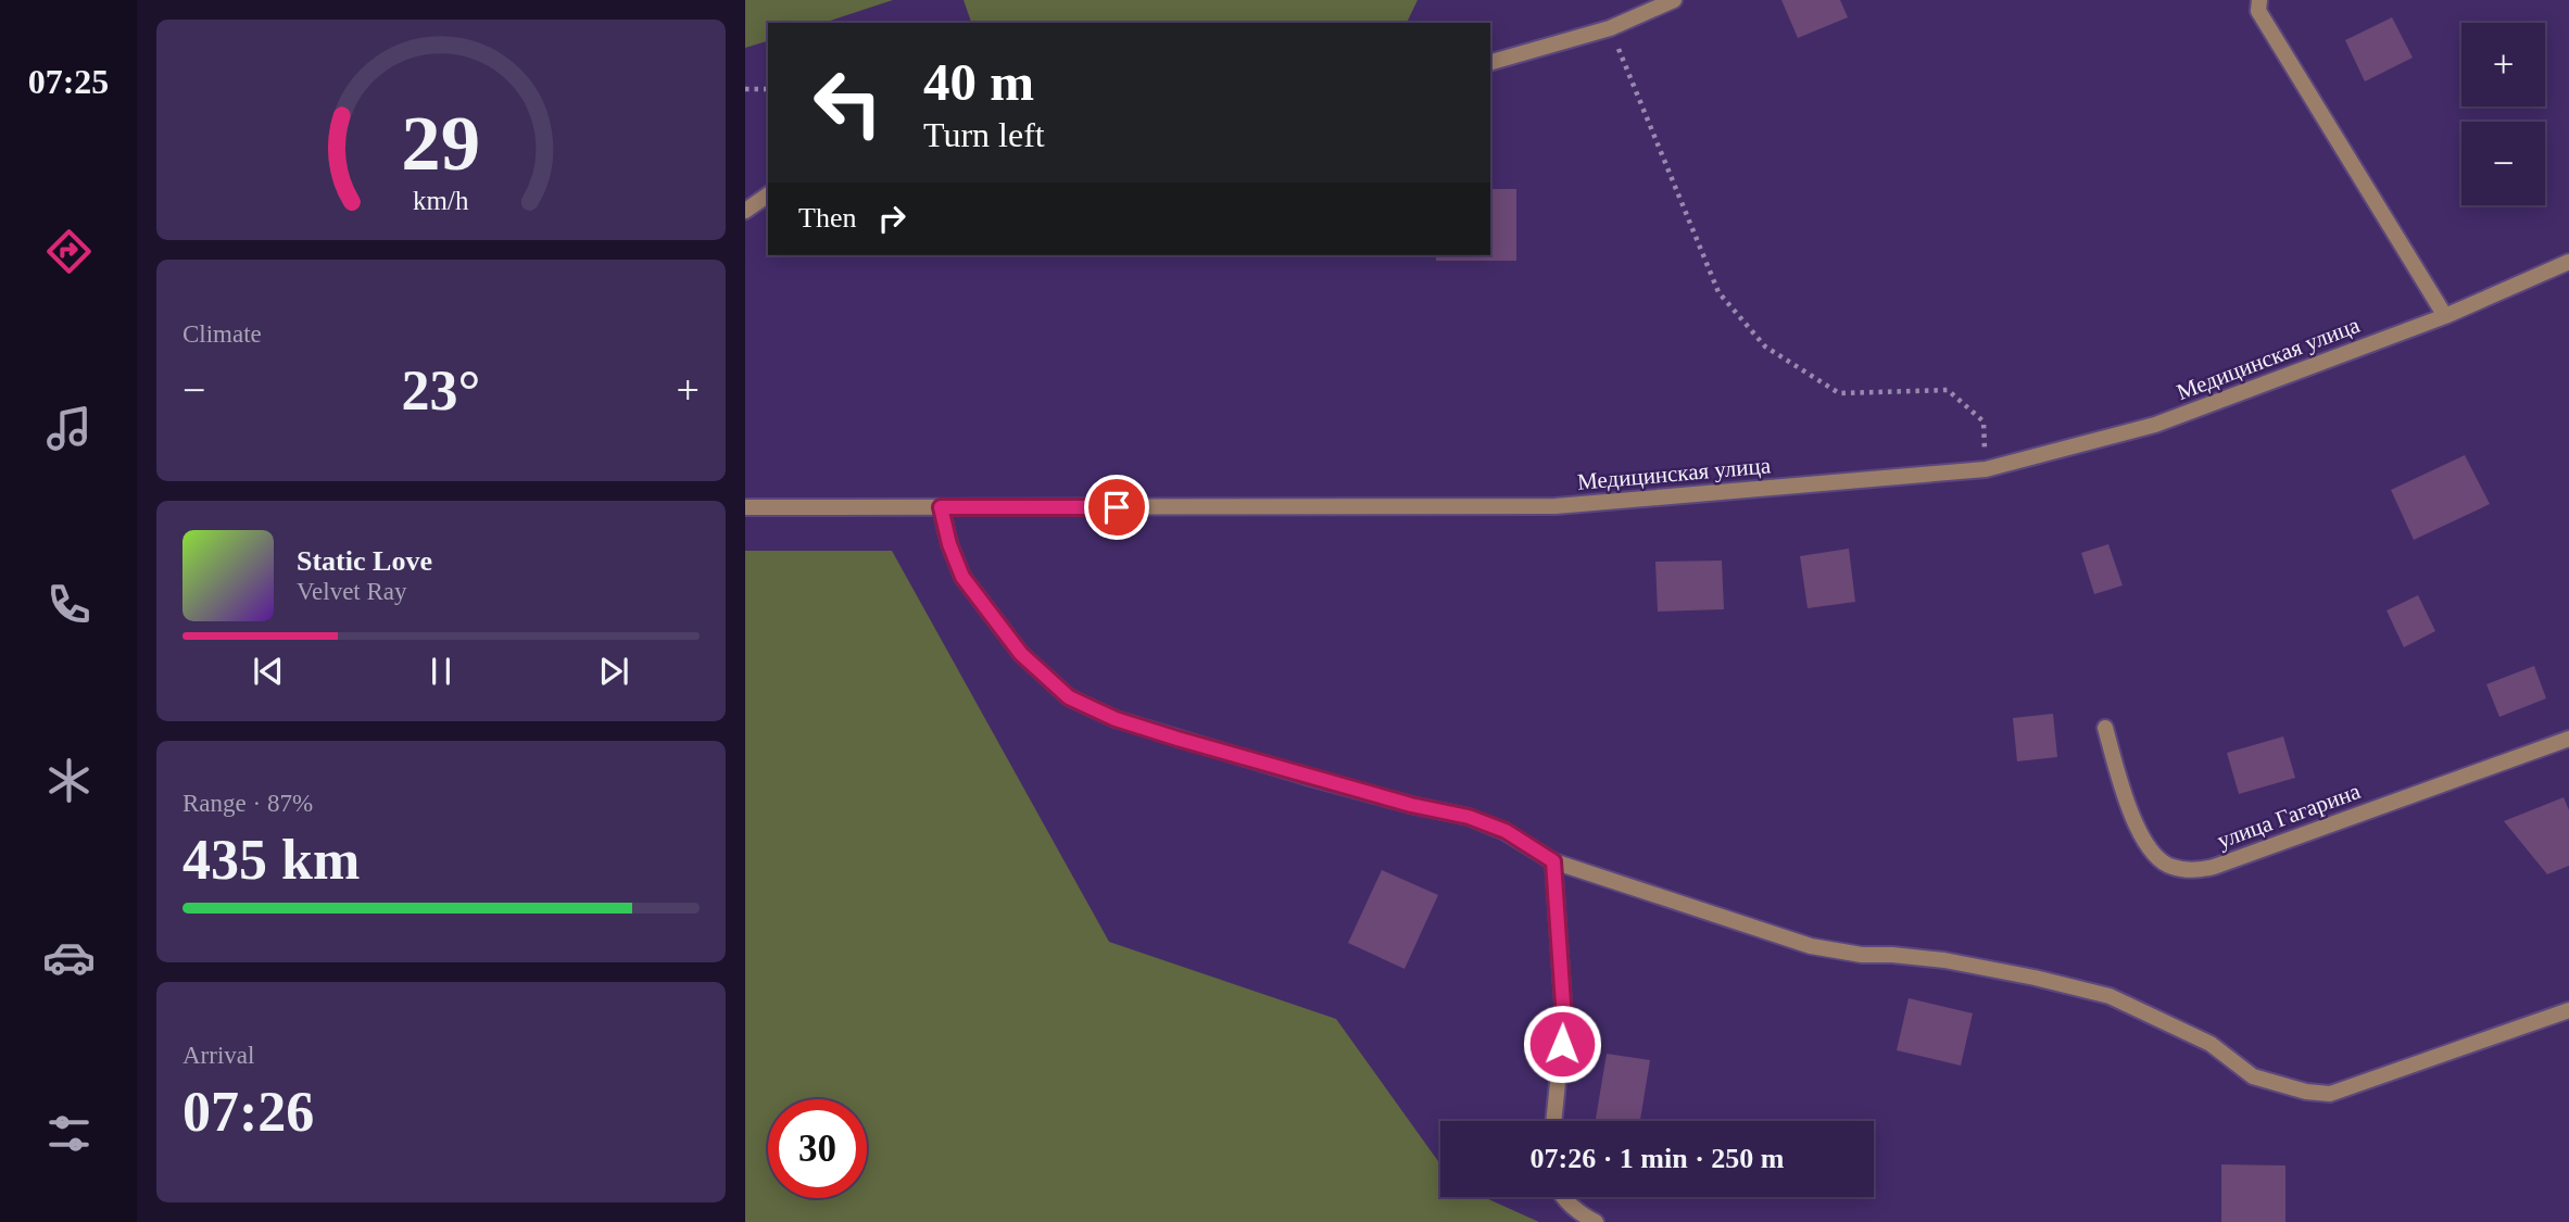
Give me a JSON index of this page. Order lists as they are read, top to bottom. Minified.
{"streets":{"street":["Медицинская улица","улица Гагарина"]},"page":{"tabs":"07:25","map_buttons":["+","−"],"turn":["40 m","Turn left"],"then":"Then","tile":["Climate",["Range · 87%","435 km"],["Arrival","07:26"]],"heat":["−","23°","+"],"song":["Static Love","Velvet Ray"],"limit":"30","trip":"07:26 · 1 min · 250 m","gauge":["29","km/h"]}}
